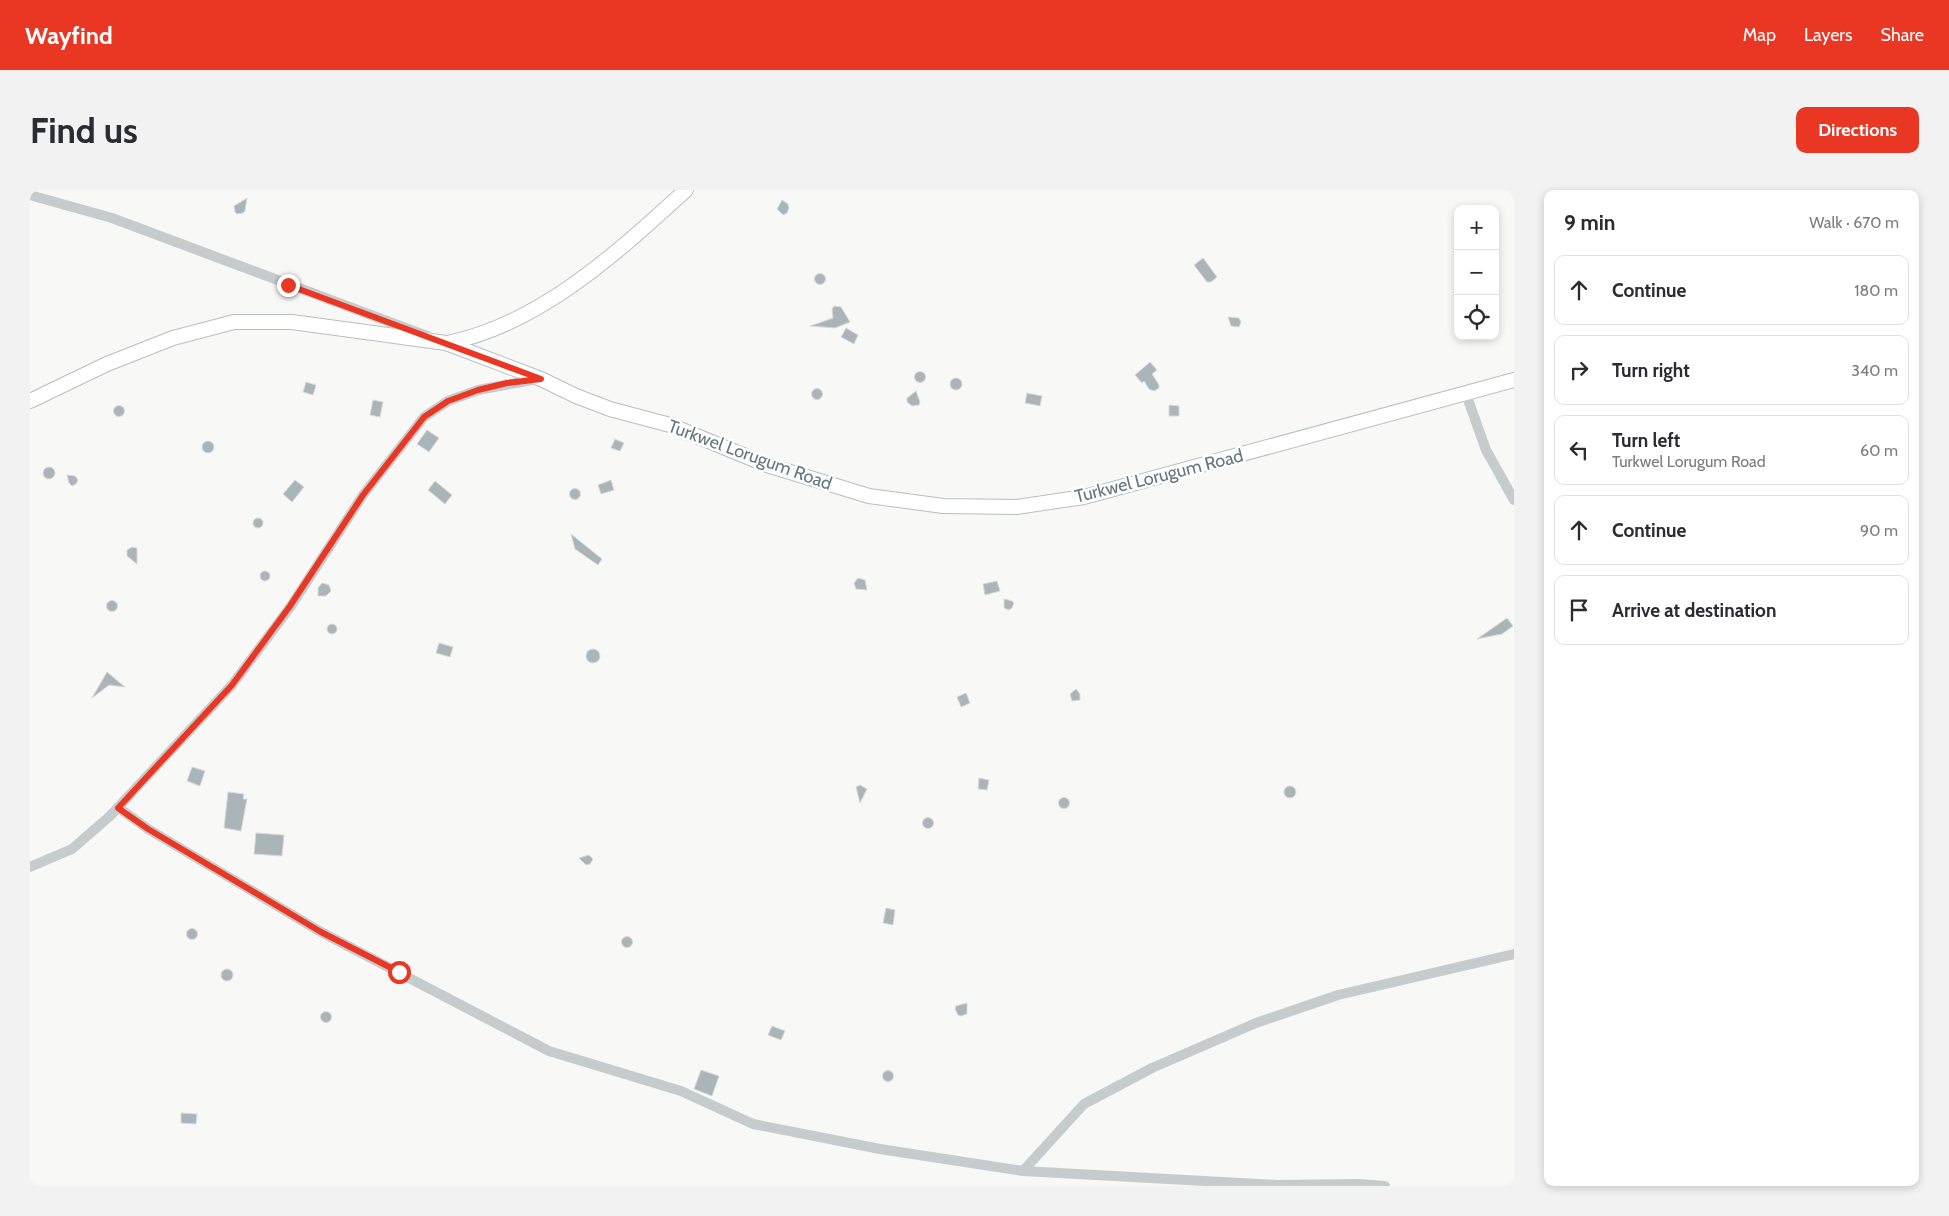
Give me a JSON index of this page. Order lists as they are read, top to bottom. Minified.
{"streets":{"main road":["Turkwel Lorugum Road"]},"page":{"header":"Wayfind","nav":["Map","Layers","Share"],"buttons":"Directions","title":"Find us","heading":["9 min","Walk · 670 m"],"map_buttons":["+","−"],"list":[["Continue","180 m"],["Turn right","340 m"],["Turn left","Turkwel Lorugum Road","60 m"],["Continue","90 m"],"Arrive at destination"]}}
